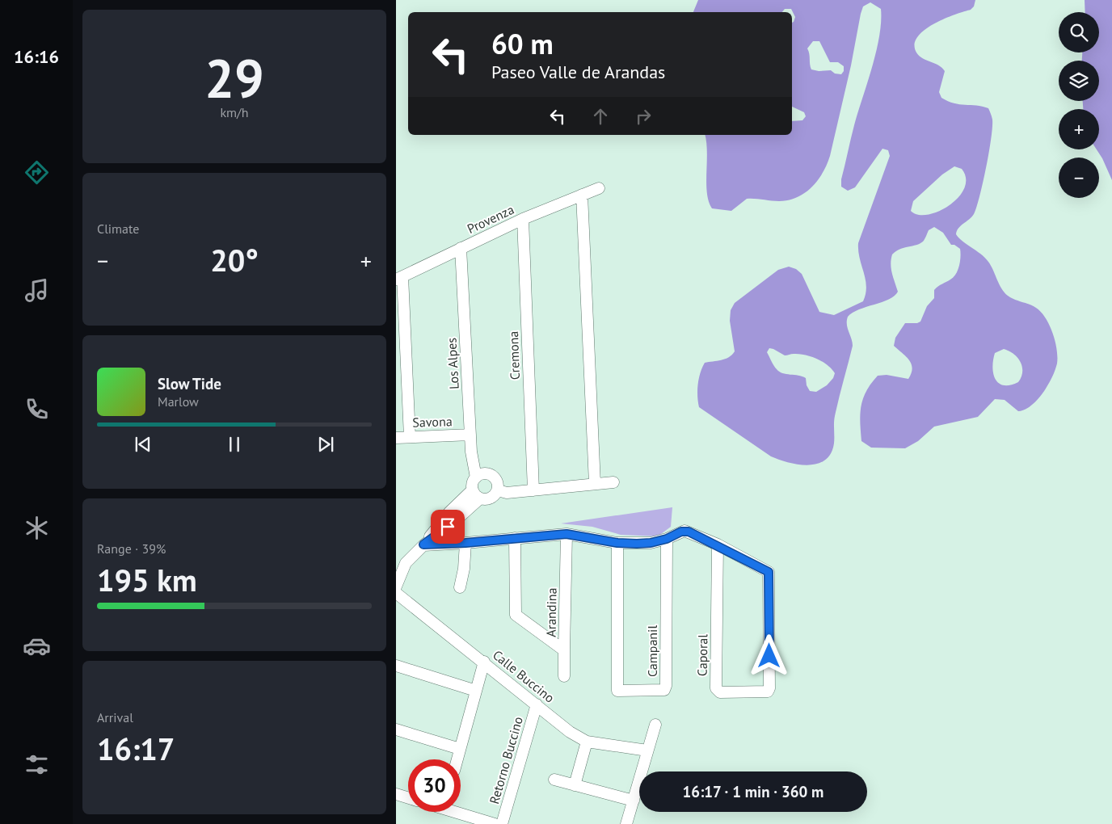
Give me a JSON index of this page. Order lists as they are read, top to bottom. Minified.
{"streets":{"street":["Provenza","Cremona","Los Alpes","Savona","Arandina","Campanil","Caporal","Calle Buccino","Retorno Buccino"]},"crossings":[["Provenza","Cremona"],["Provenza","Los Alpes"],["Los Alpes","Savona"],["Calle Buccino","Retorno Buccino"]],"page":{"tabs":"16:16","tile":[["29","km/h"],"Climate",["Range · 39%","195 km"],["Arrival","16:17"]],"map_buttons":["+","−"],"turn":["60 m","Paseo Valle de Arandas"],"heat":["−","20°","+"],"song":["Slow Tide","Marlow"],"limit":"30","trip":"16:17 · 1 min · 360 m"}}
